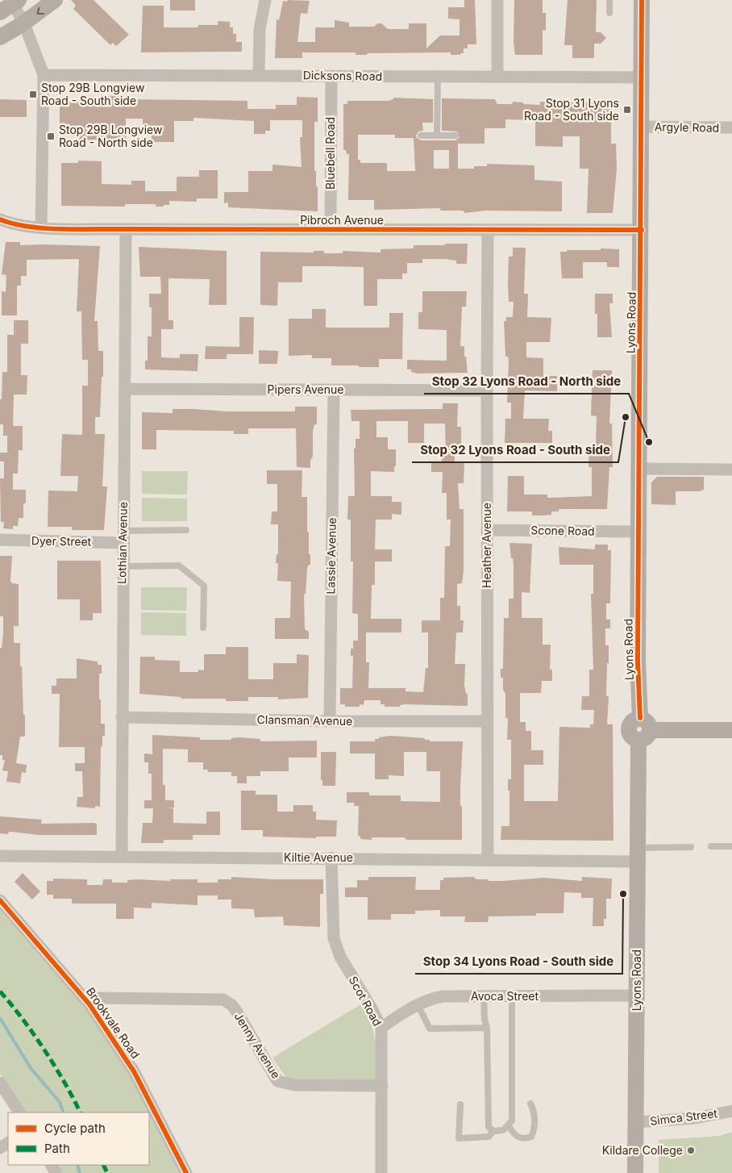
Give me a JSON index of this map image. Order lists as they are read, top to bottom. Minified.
{"streets":{"street":["Dicksons Road","Argyle Road","Bluebell Road","Pibroch Avenue","Lyons Road","Pipers Avenue","Scone Road","Dyer Street","Lothian Avenue","Heather Avenue","Lassie Avenue","Clansman Avenue","Kiltie Avenue","Avoca Street","Scot Road","Brookvale Road","Jenny Avenue","Simca Street"]},"crossings":[["Dicksons Road","Bluebell Road"],["Dicksons Road","Lyons Road"],["Argyle Road","Lyons Road"],["Bluebell Road","Pibroch Avenue"],["Pibroch Avenue","Lyons Road"],["Pibroch Avenue","Lothian Avenue"],["Pibroch Avenue","Heather Avenue"],["Lyons Road","Scone Road"],["Lyons Road","Kiltie Avenue"],["Lyons Road","Avoca Street"],["Lyons Road","Simca Street"],["Pipers Avenue","Lothian Avenue"],["Pipers Avenue","Heather Avenue"],["Pipers Avenue","Lassie Avenue"],["Scone Road","Heather Avenue"],["Dyer Street","Lothian Avenue"],["Lothian Avenue","Clansman Avenue"],["Lothian Avenue","Kiltie Avenue"],["Heather Avenue","Clansman Avenue"],["Heather Avenue","Kiltie Avenue"],["Lassie Avenue","Clansman Avenue"],["Kiltie Avenue","Scot Road"],["Avoca Street","Scot Road"],["Scot Road","Jenny Avenue"],["Brookvale Road","Jenny Avenue"]],"places":{"transit":["Stop 29B Longview Road - South side","Stop 31 Lyons Road - South side","Stop 29B Longview Road - North side"],"other":["Stop 32 Lyons Road - South side","Stop 32 Lyons Road - North side","Stop 34 Lyons Road - South side","Kildare College"]},"legend":["Cycle path","Path"]}
